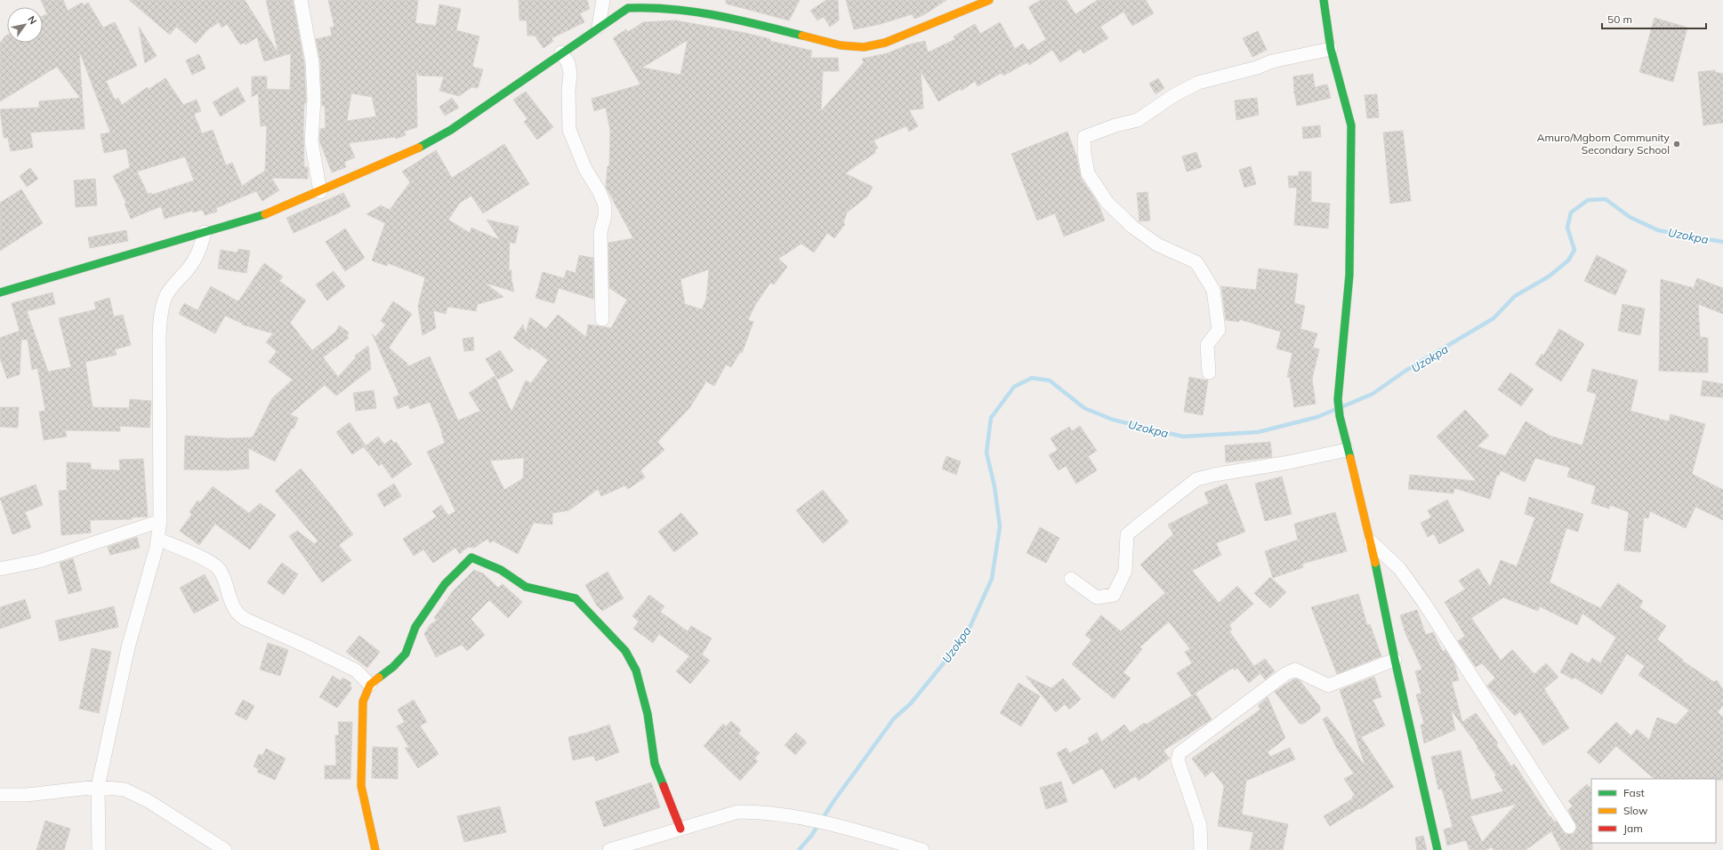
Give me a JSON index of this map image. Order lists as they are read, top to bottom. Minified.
{"water":["Uzokpa"],"places":["Amuro/Mgbom Community Secondary School"],"legend":["Fast","Slow","Jam"],"scale_bar":"50 m","north":"top right"}
